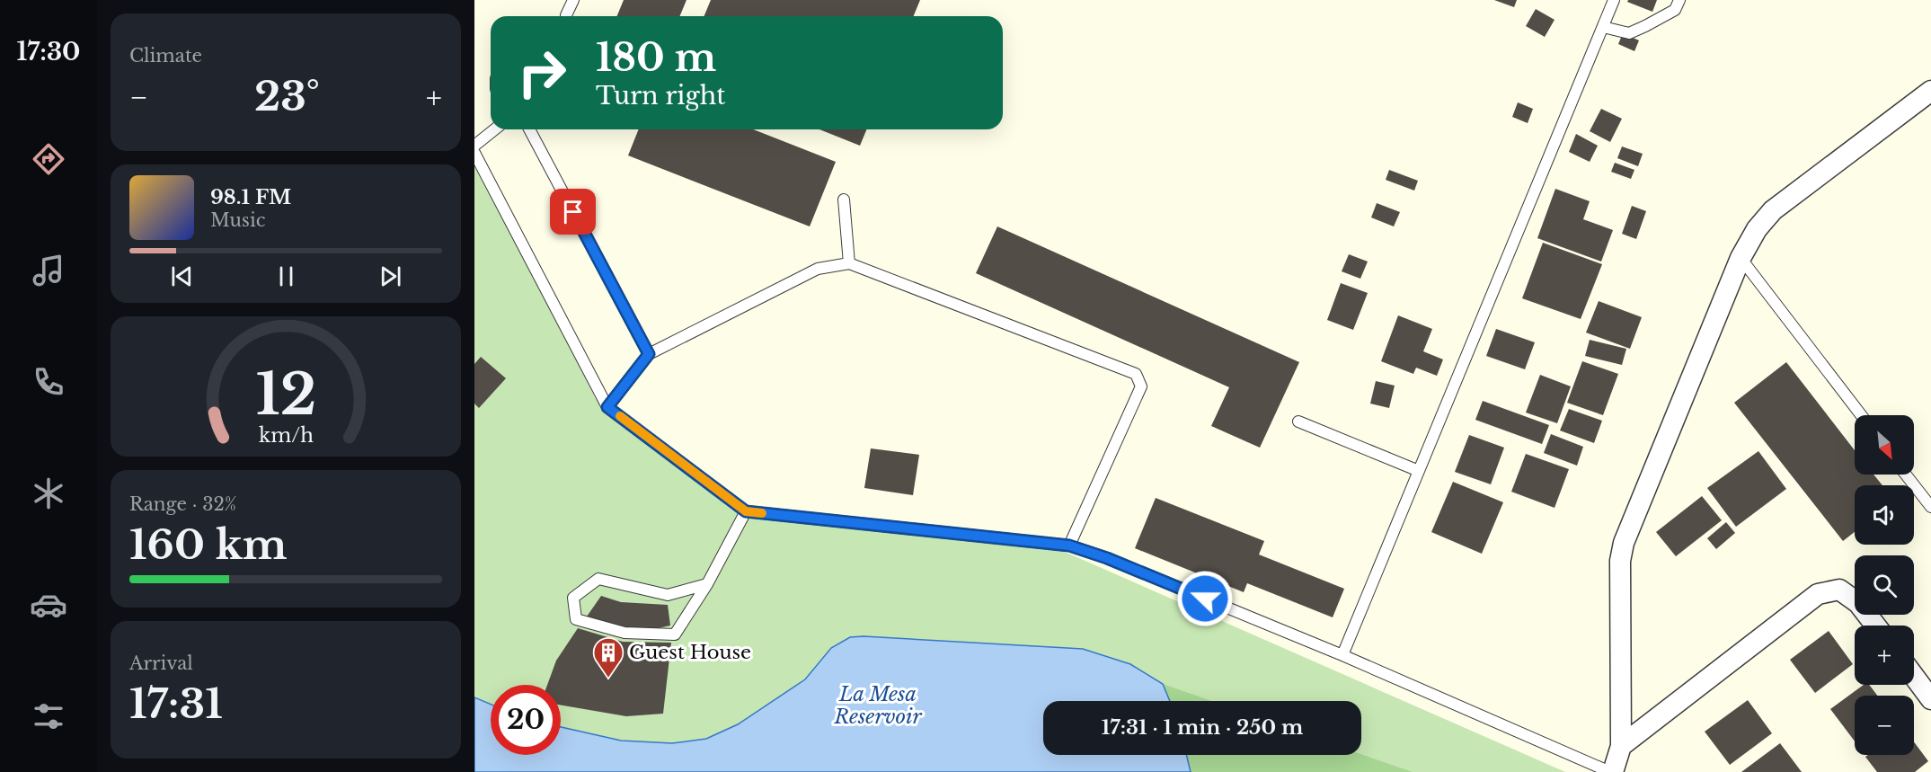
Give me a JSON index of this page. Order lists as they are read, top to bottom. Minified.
{"water":["La Mesa Reservoir"],"places":{"building":["Guest House"]},"north":"bottom right","page":{"tabs":"17:30","tile":["Climate",["Range · 32%","160 km"],["Arrival","17:31"]],"turn":["180 m","Turn right"],"heat":["−","23°","+"],"song":["98.1 FM","Music"],"map_buttons":["+","−"],"limit":"20","trip":"17:31 · 1 min · 250 m","gauge":["12","km/h"]}}
